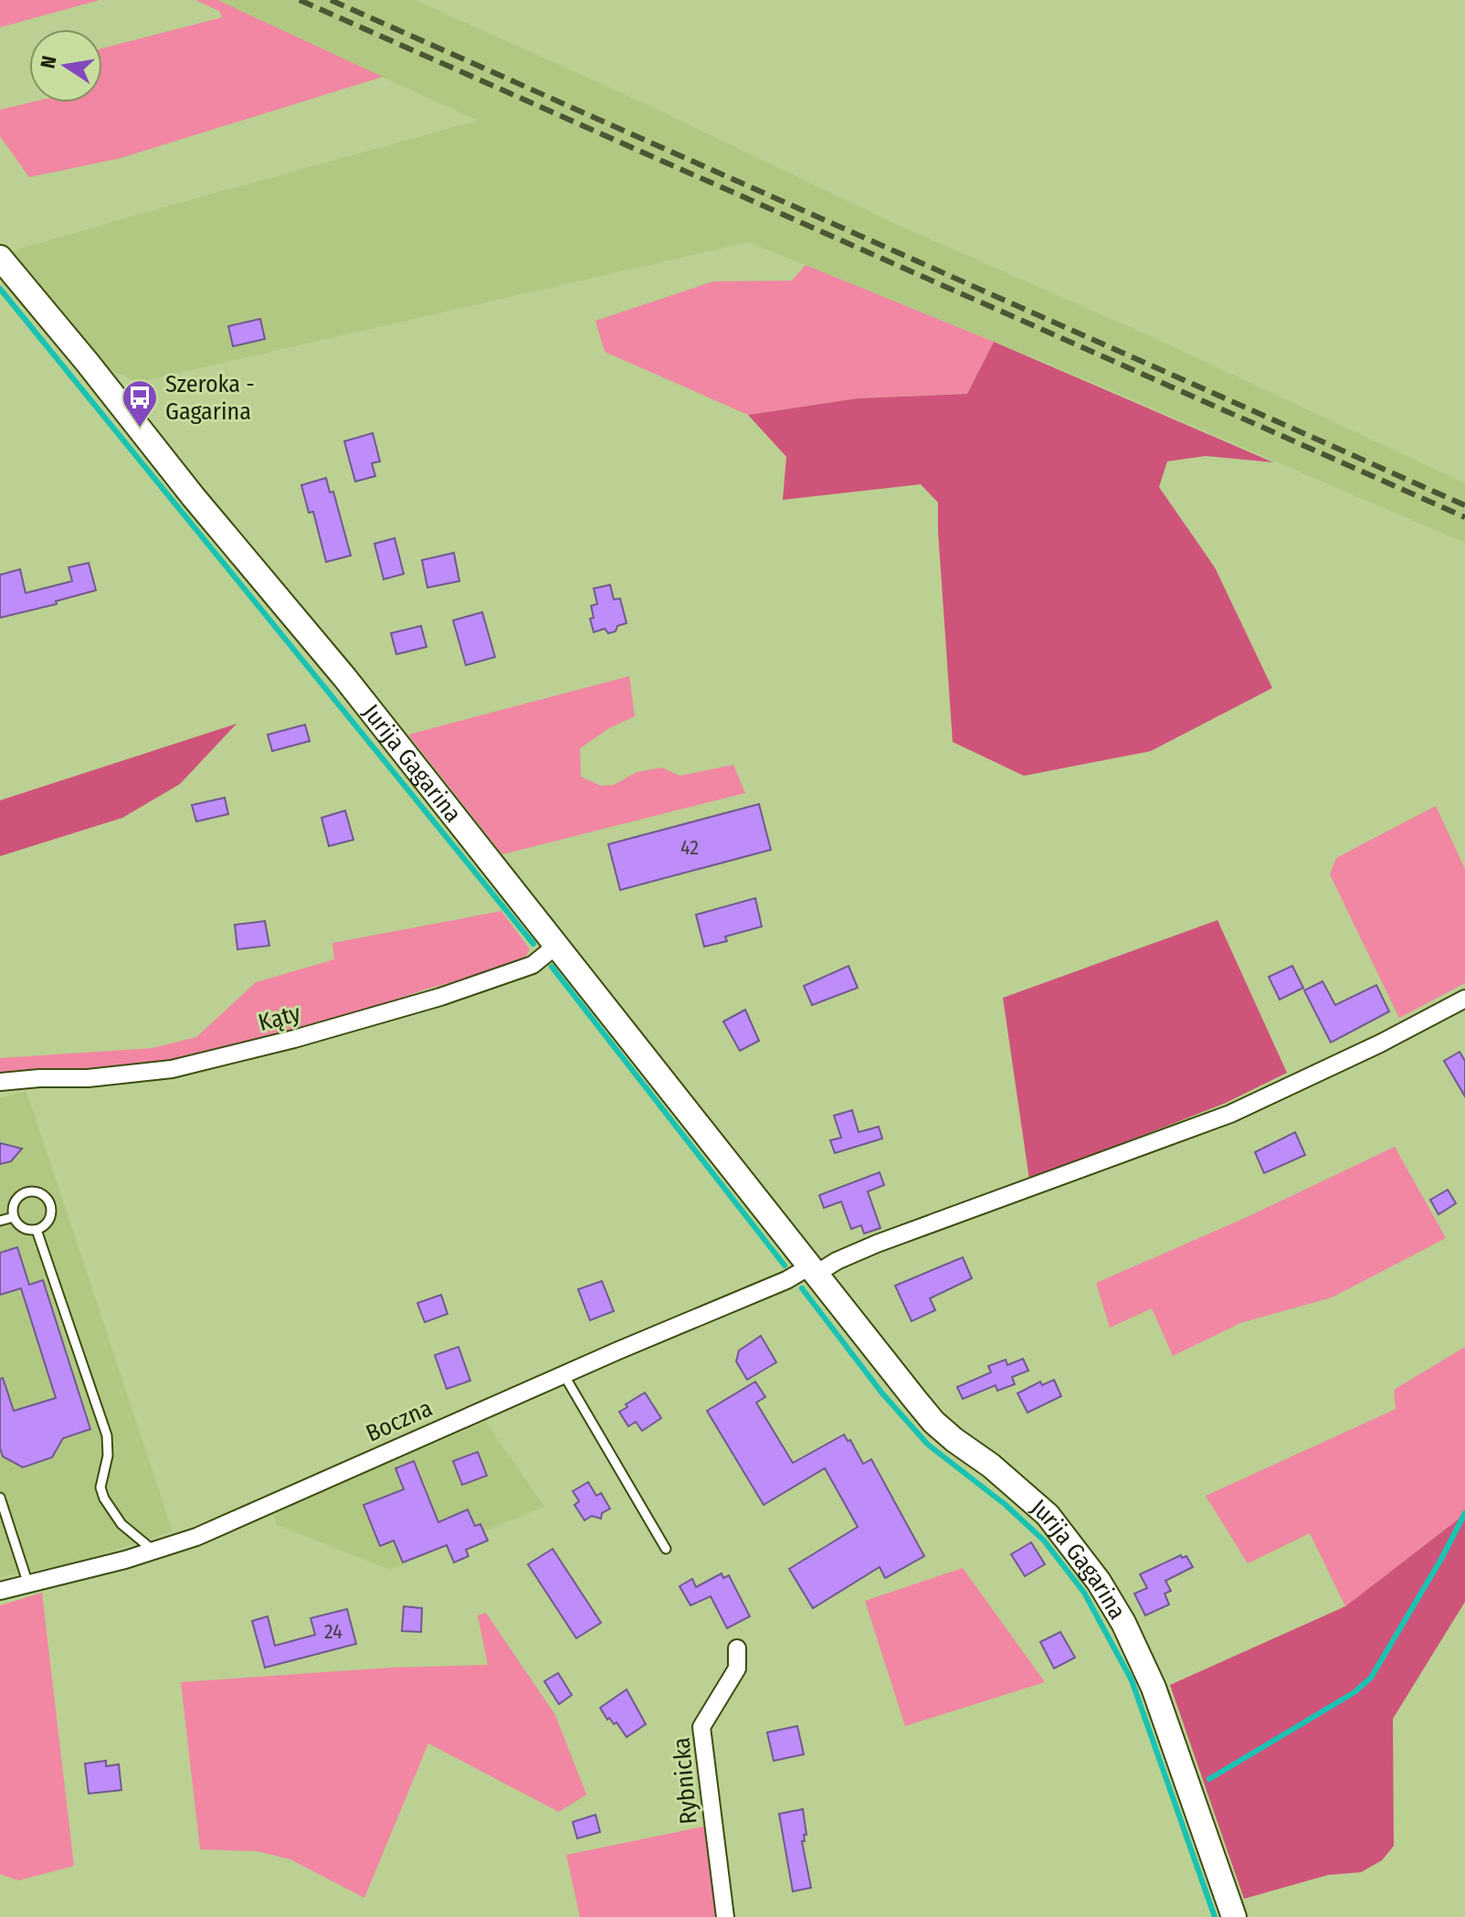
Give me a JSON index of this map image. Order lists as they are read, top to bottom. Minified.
{"streets":{"street":["Jurija Gagarina","Kąty","Boczna","Rybnicka"]},"crossings":[["Jurija Gagarina","Kąty"],["Jurija Gagarina","Boczna"]],"places":{"bus stop":["Szeroka - Gagarina"]},"house_numbers":["42","24"],"north":"left"}
